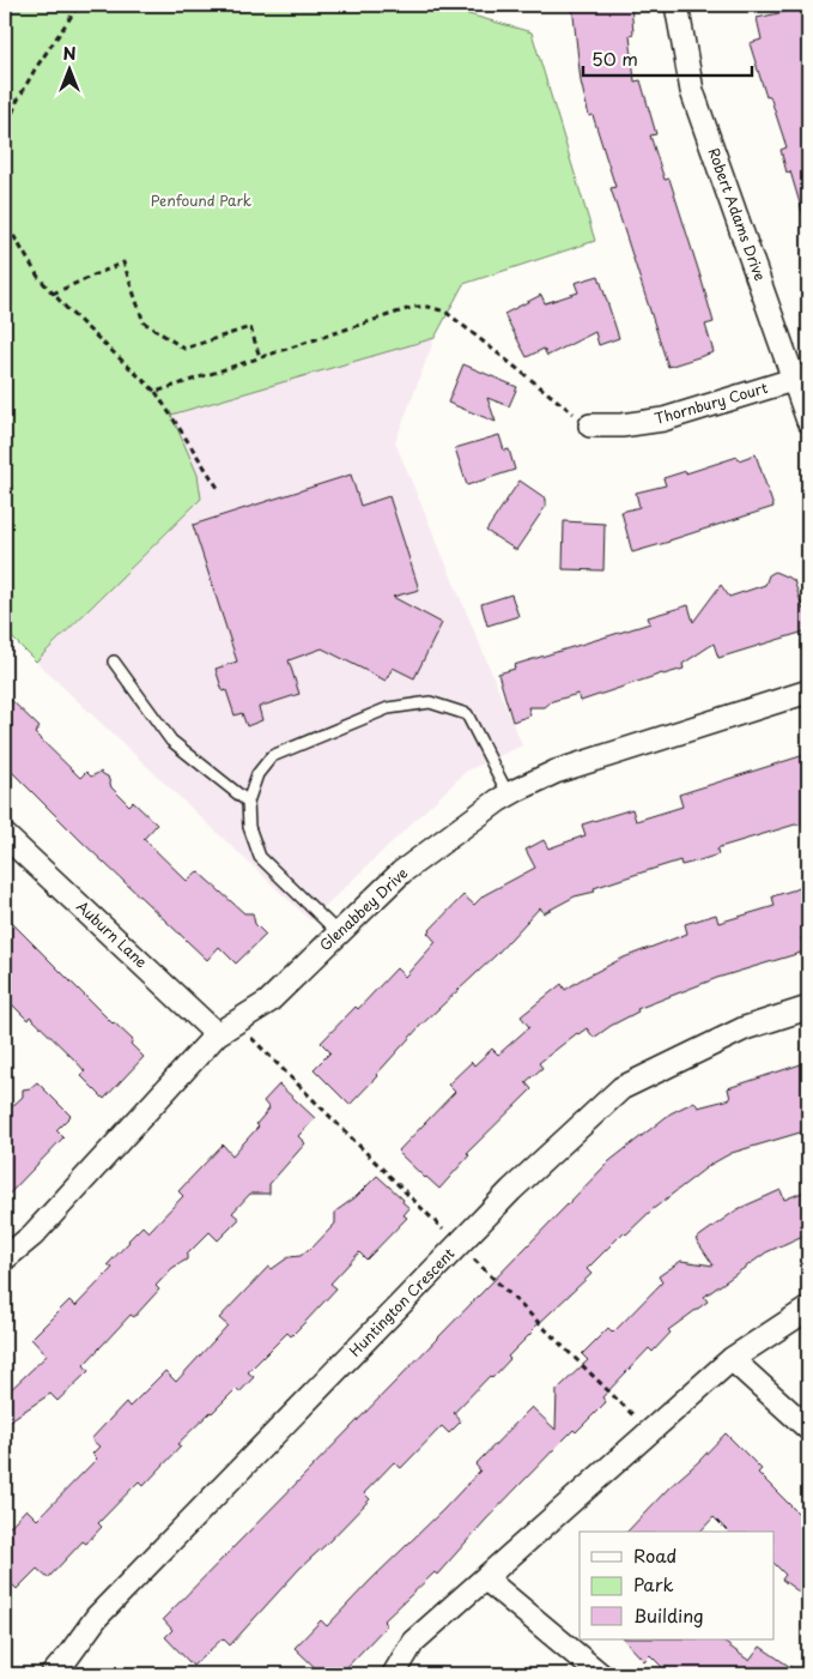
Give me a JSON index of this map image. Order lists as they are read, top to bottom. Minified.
{"streets":{"street":["Robert Adams Drive","Thornbury Court","Glenabbey Drive","Auburn Lane","Huntington Crescent"]},"crossings":[["Robert Adams Drive","Thornbury Court"],["Glenabbey Drive","Auburn Lane"]],"parks":["Penfound Park"],"legend":["Road","Park","Building"],"scale_bar":"50 m","north":"top"}
